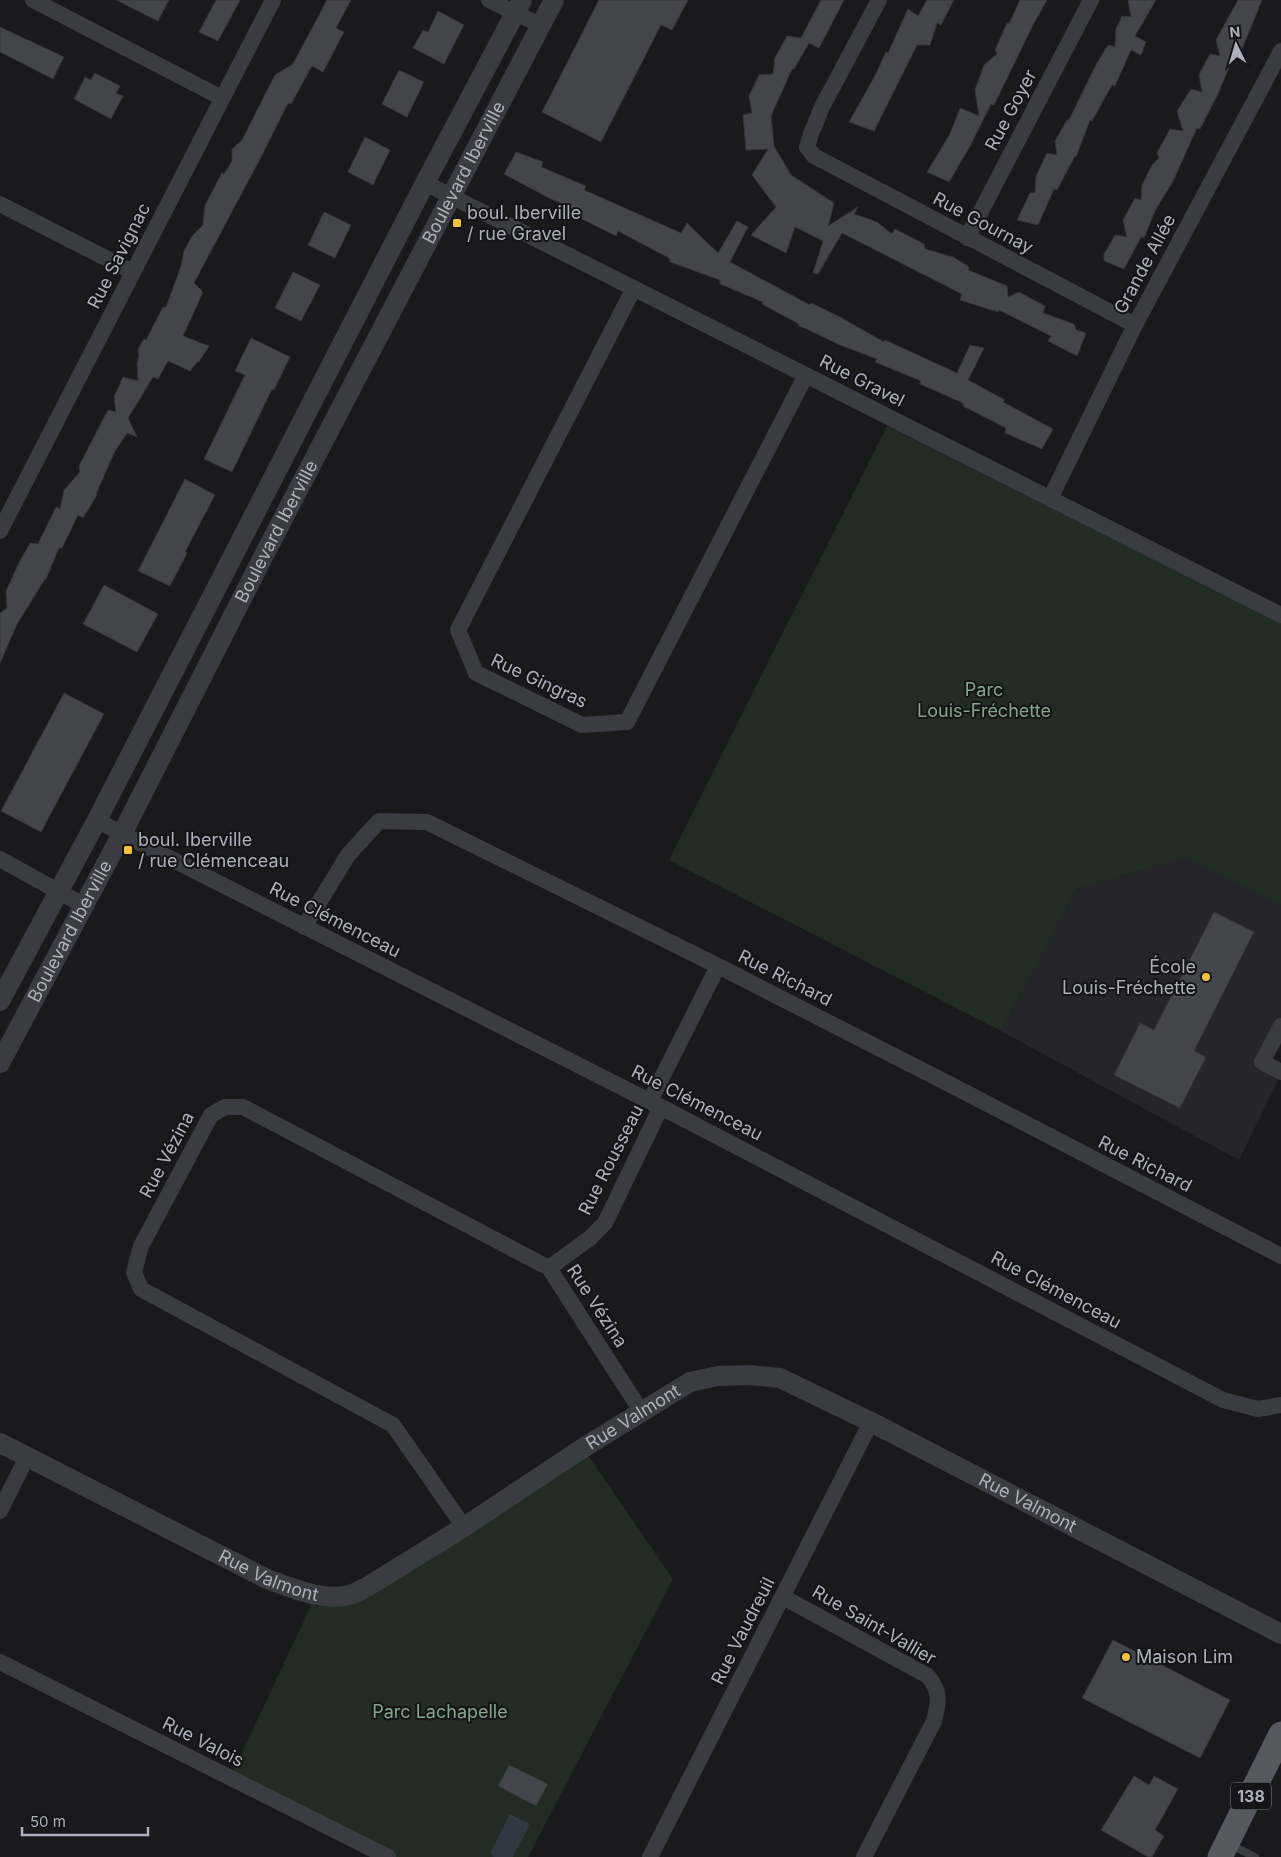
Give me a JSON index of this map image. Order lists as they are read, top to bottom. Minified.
{"streets":{"main road":["138"],"street":["Rue Goyer","Boulevard Iberville","Rue Gournay","Rue Savignac","Grande Allée","Rue Gravel","Rue Gingras","Rue Clémenceau","Rue Richard","Rue Vézina","Rue Rousseau","Rue Valmont","Rue Saint-Vallier","Rue Vaudreuil","Rue Valois"]},"crossings":[["Rue Goyer","Rue Gournay"],["Boulevard Iberville","Rue Gravel"],["Boulevard Iberville","Rue Clémenceau"],["Rue Gournay","Grande Allée"],["Grande Allée","Rue Gravel"],["Rue Gravel","Rue Gingras"],["Rue Clémenceau","Rue Richard"],["Rue Clémenceau","Rue Rousseau"],["Rue Richard","Rue Rousseau"],["Rue Vézina","Rue Rousseau"],["Rue Vézina","Rue Valmont"],["Rue Valmont","Rue Vaudreuil"],["Rue Saint-Vallier","Rue Vaudreuil"]],"parks":["Parc Louis-Fréchette","Parc Lachapelle"],"places":{"transit":["boul. Iberville / rue Gravel","boul. Iberville / rue Clémenceau"],"other":["École Louis-Fréchette","Maison Lim"]},"scale_bar":"50 m","north":"top"}
